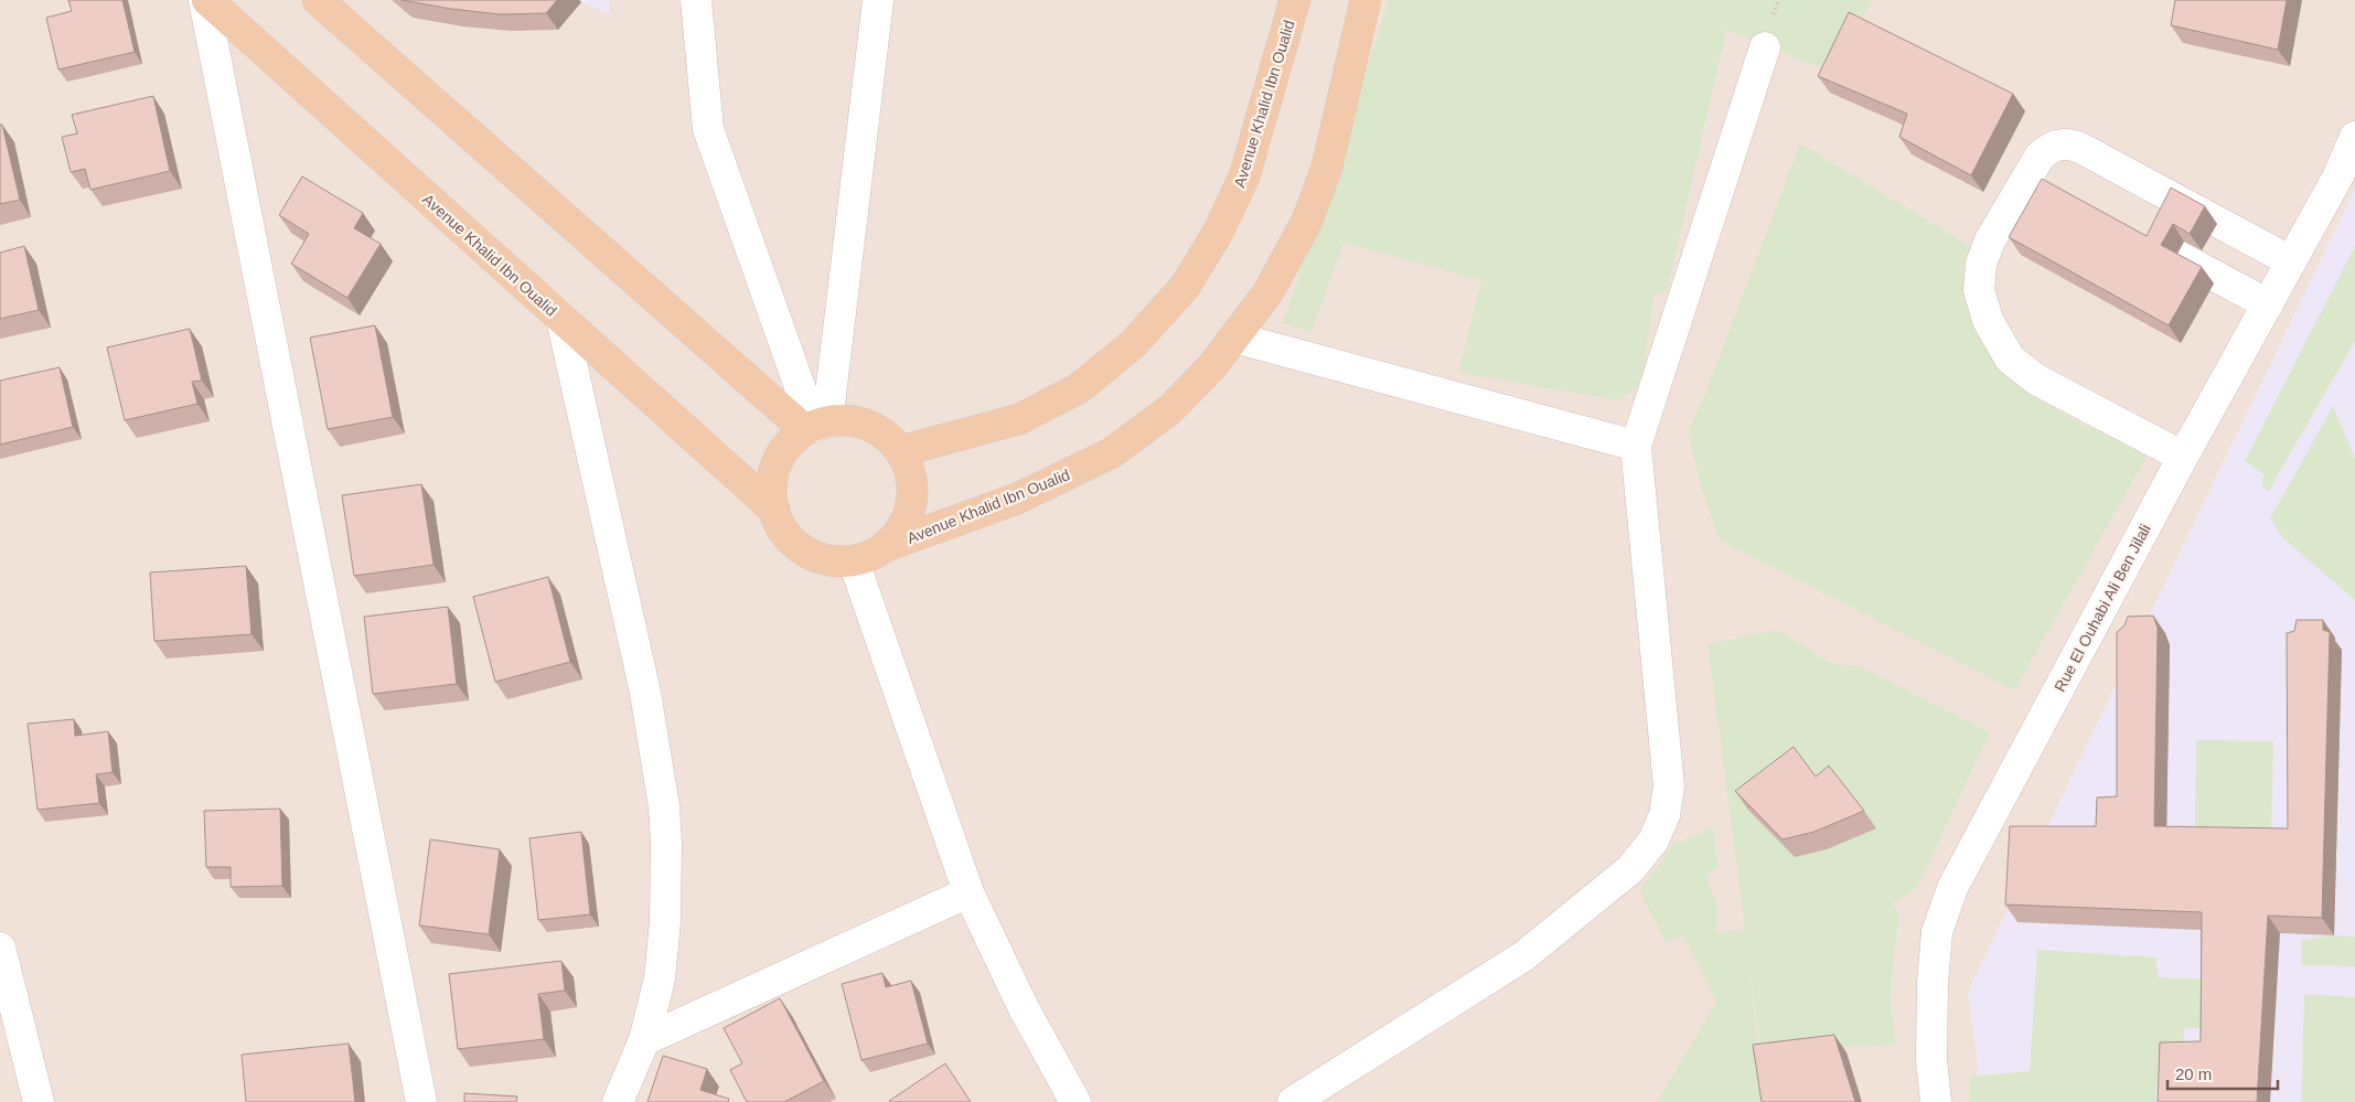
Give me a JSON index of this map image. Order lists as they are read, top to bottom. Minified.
{"streets":{"main road":["Avenue Khalid Ibn Oualid"],"street":["Rue El Ouhabi Ali Ben Jilali"]},"scale_bar":"20 m"}
